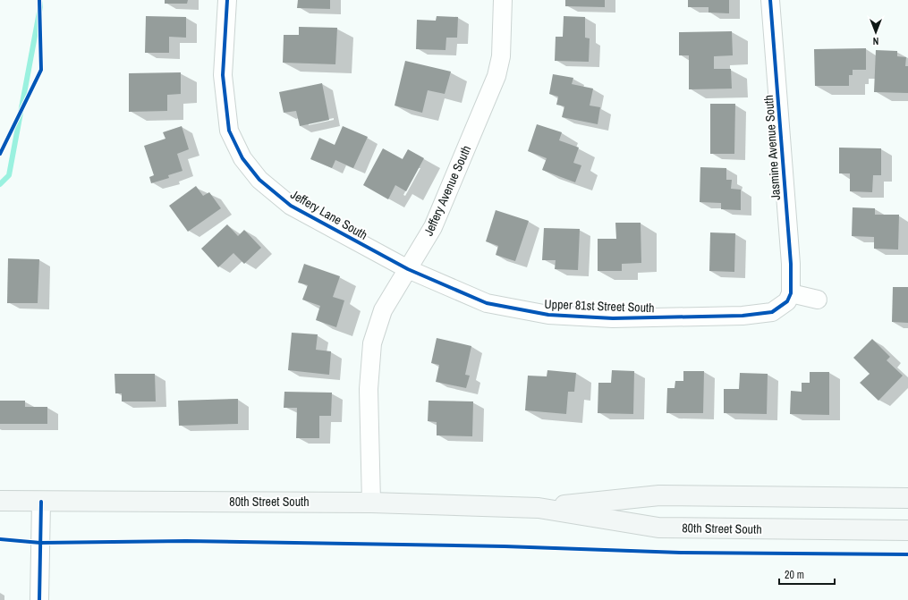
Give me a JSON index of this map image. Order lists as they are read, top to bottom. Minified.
{"streets":{"main road":["80th Street South"],"street":["Jasmine Avenue South","Jeffery Avenue South","Jeffery Lane South","Upper 81st Street South"]},"crossings":[["Jasmine Avenue South","Upper 81st Street South"],["Jeffery Avenue South","Jeffery Lane South"],["Jeffery Avenue South","Upper 81st Street South"],["Jeffery Avenue South","80th Street South"],["Jeffery Lane South","Upper 81st Street South"]],"scale_bar":"20 m","north":"bottom"}
